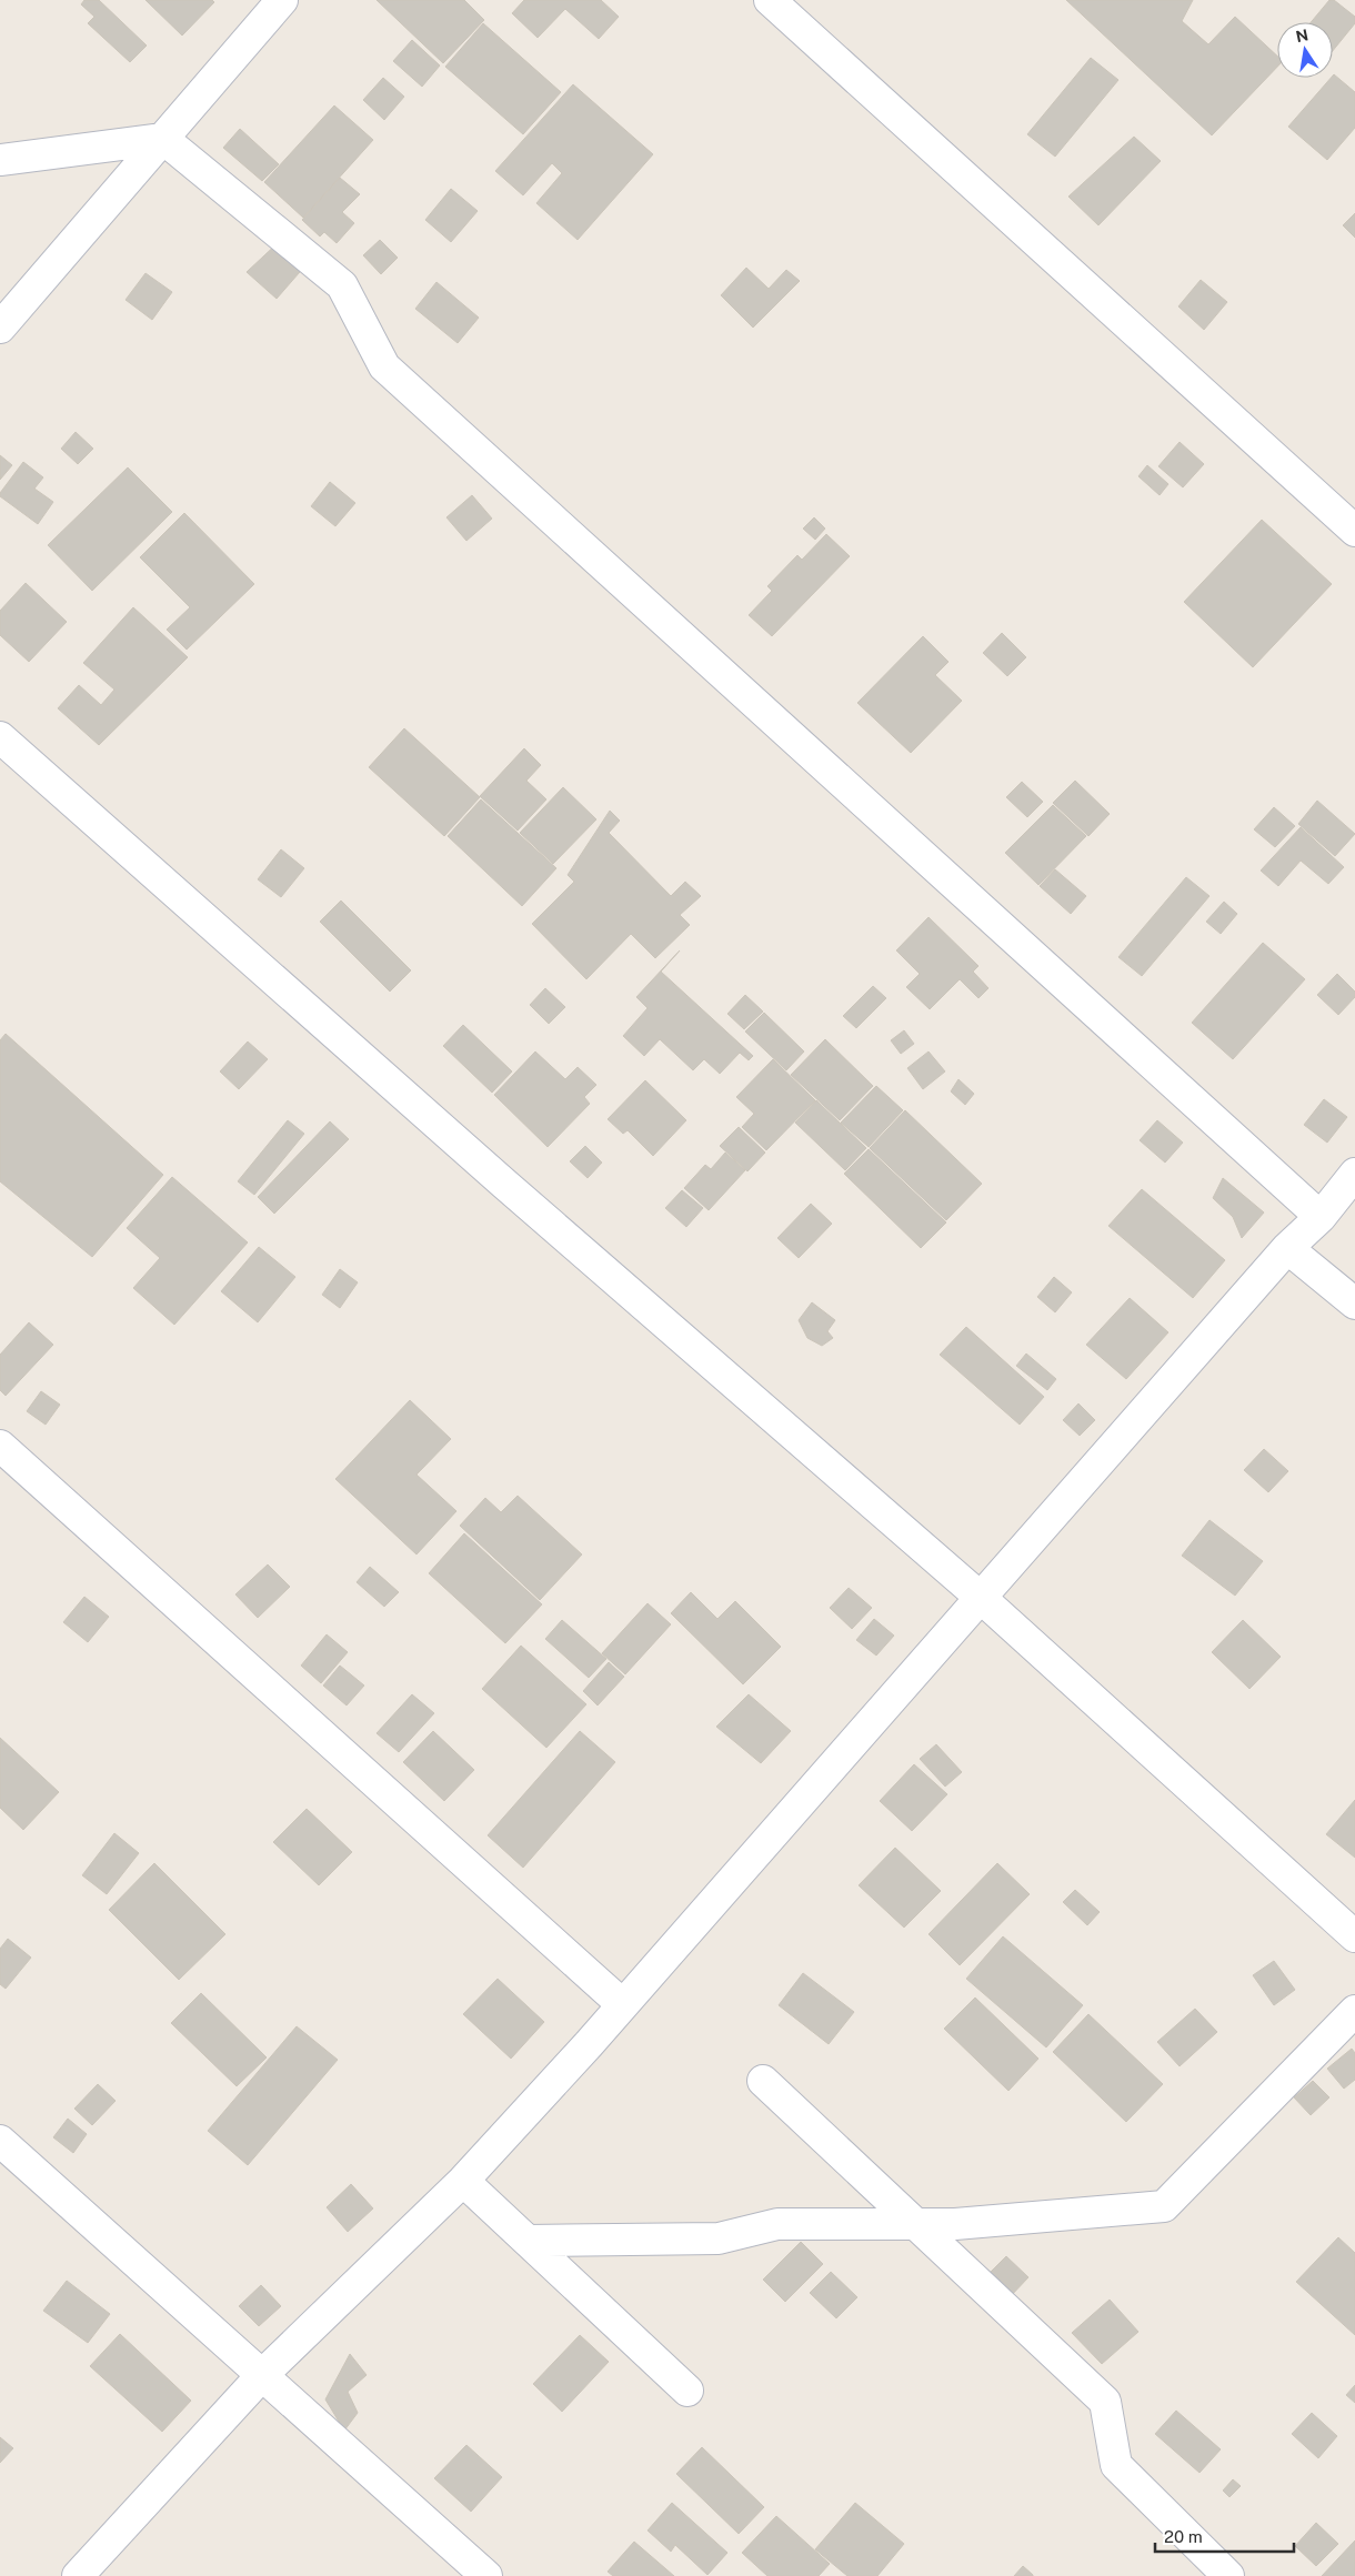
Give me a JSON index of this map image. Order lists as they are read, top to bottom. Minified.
{"scale_bar":"20 m","north":"top"}
